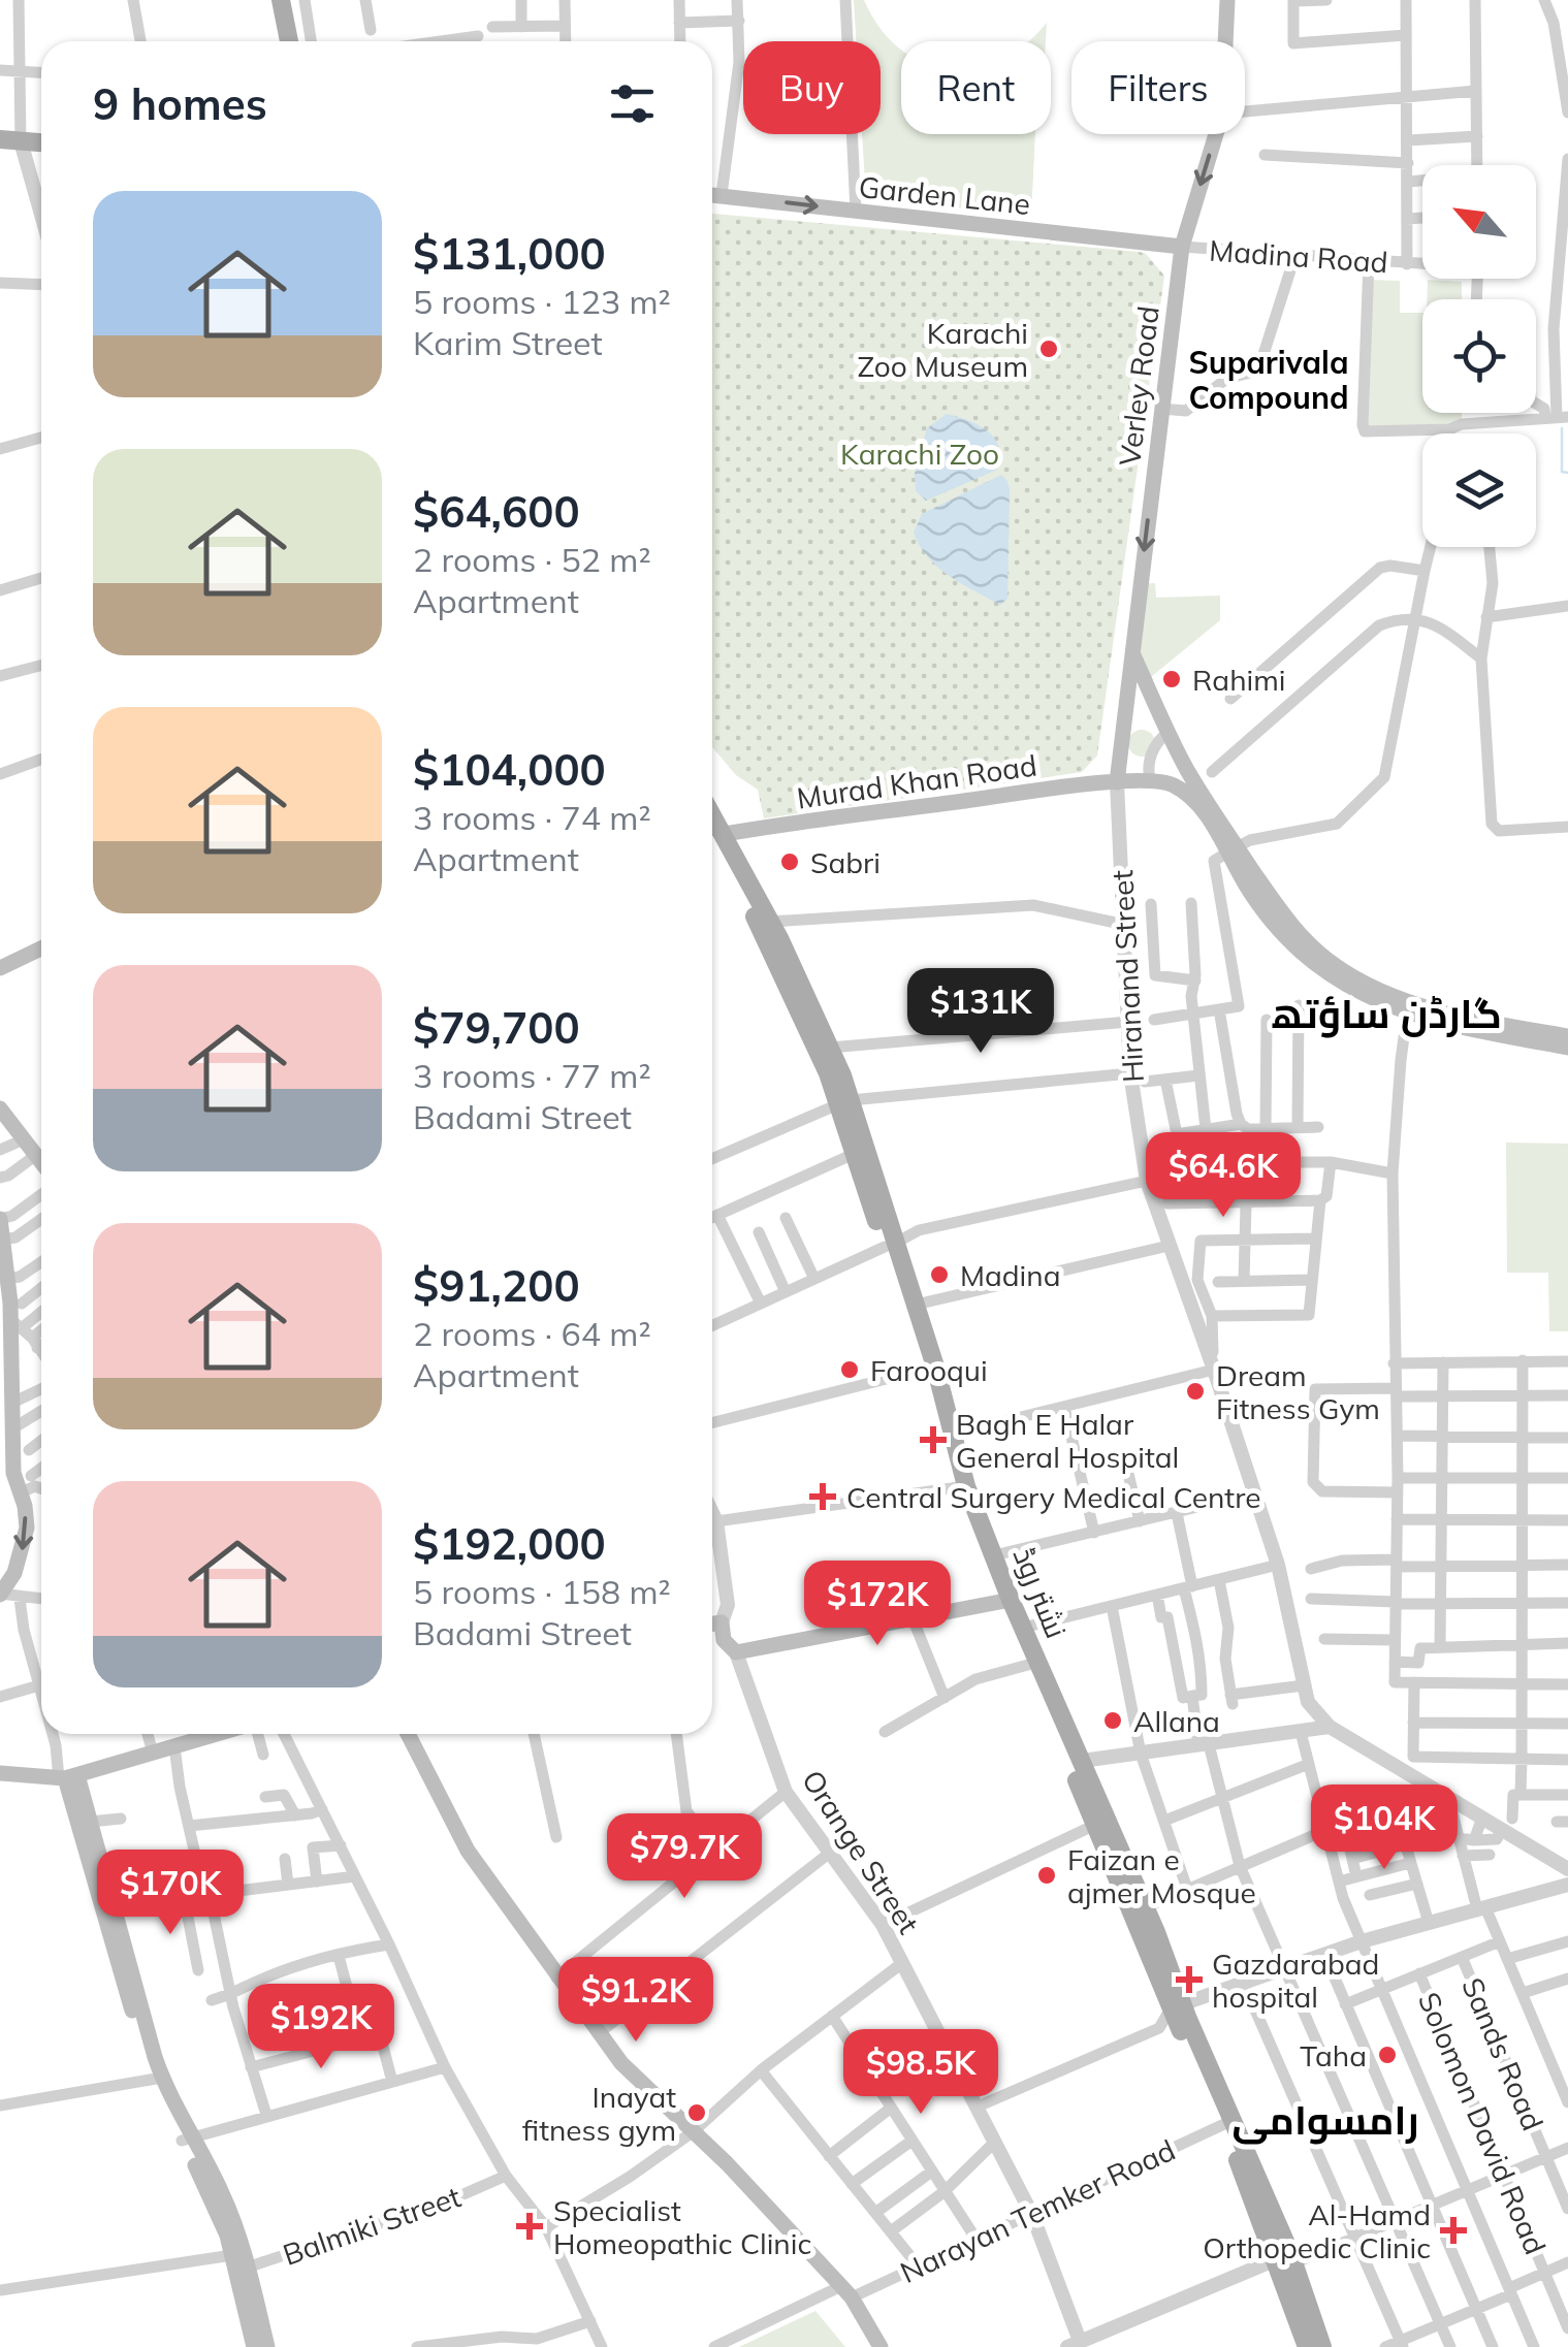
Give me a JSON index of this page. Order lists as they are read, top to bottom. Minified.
{"streets":{"main road":["Garden Lane","Verley Road","Murad Khan Road","نشتر روڈ","Orange Street"],"street":["Madina Road","Hiranand Street","Sands Road","Solomon David Road","Narayan Temker Road","Balmiki Street"]},"crossings":[["Garden Lane","Madina Road"],["Garden Lane","Verley Road"],["Madina Road","Verley Road"],["Verley Road","Murad Khan Road"],["Verley Road","Hiranand Street"],["Murad Khan Road","Hiranand Street"],["نشتر روڈ","Narayan Temker Road"],["Orange Street","Narayan Temker Road"]],"one_way":["Verley Road"],"districts":["Suparivala Compound","گارڈن ساؤتھ","رامسوامی"],"parks":["Karachi Zoo"],"places":{"other":["Karachi Zoo Museum","Rahimi","Sabri","Madina","Farooqui","Dream Fitness Gym","Allana","Faizan e ajmer Mosque","Taha","Inayat fitness gym"],"health":["Bagh E Halar General Hospital","Central Surgery Medical Centre","Gazdarabad hospital","Specialist Homeopathic Clinic","Al-Hamd Orthopedic Clinic"]},"north":"top left","page":{"chip":["Buy","Rent","Filters"],"heading":"9 homes","list":[{"name":"$131,000","note":"5 rooms · 123 m² · Karim Street"},{"name":"$64,600","note":"2 rooms · 52 m² · Apartment"},{"name":"$104,000","note":"3 rooms · 74 m² · Apartment"},{"name":"$79,700","note":"3 rooms · 77 m² · Badami Street"},{"name":"$91,200","note":"2 rooms · 64 m² · Apartment"},{"name":"$192,000","note":"5 rooms · 158 m² · Badami Street"}],"price":["$131K","$64.6K","$172K","$104K","$79.7K","$170K","$91.2K","$192K","$98.5K"]}}
